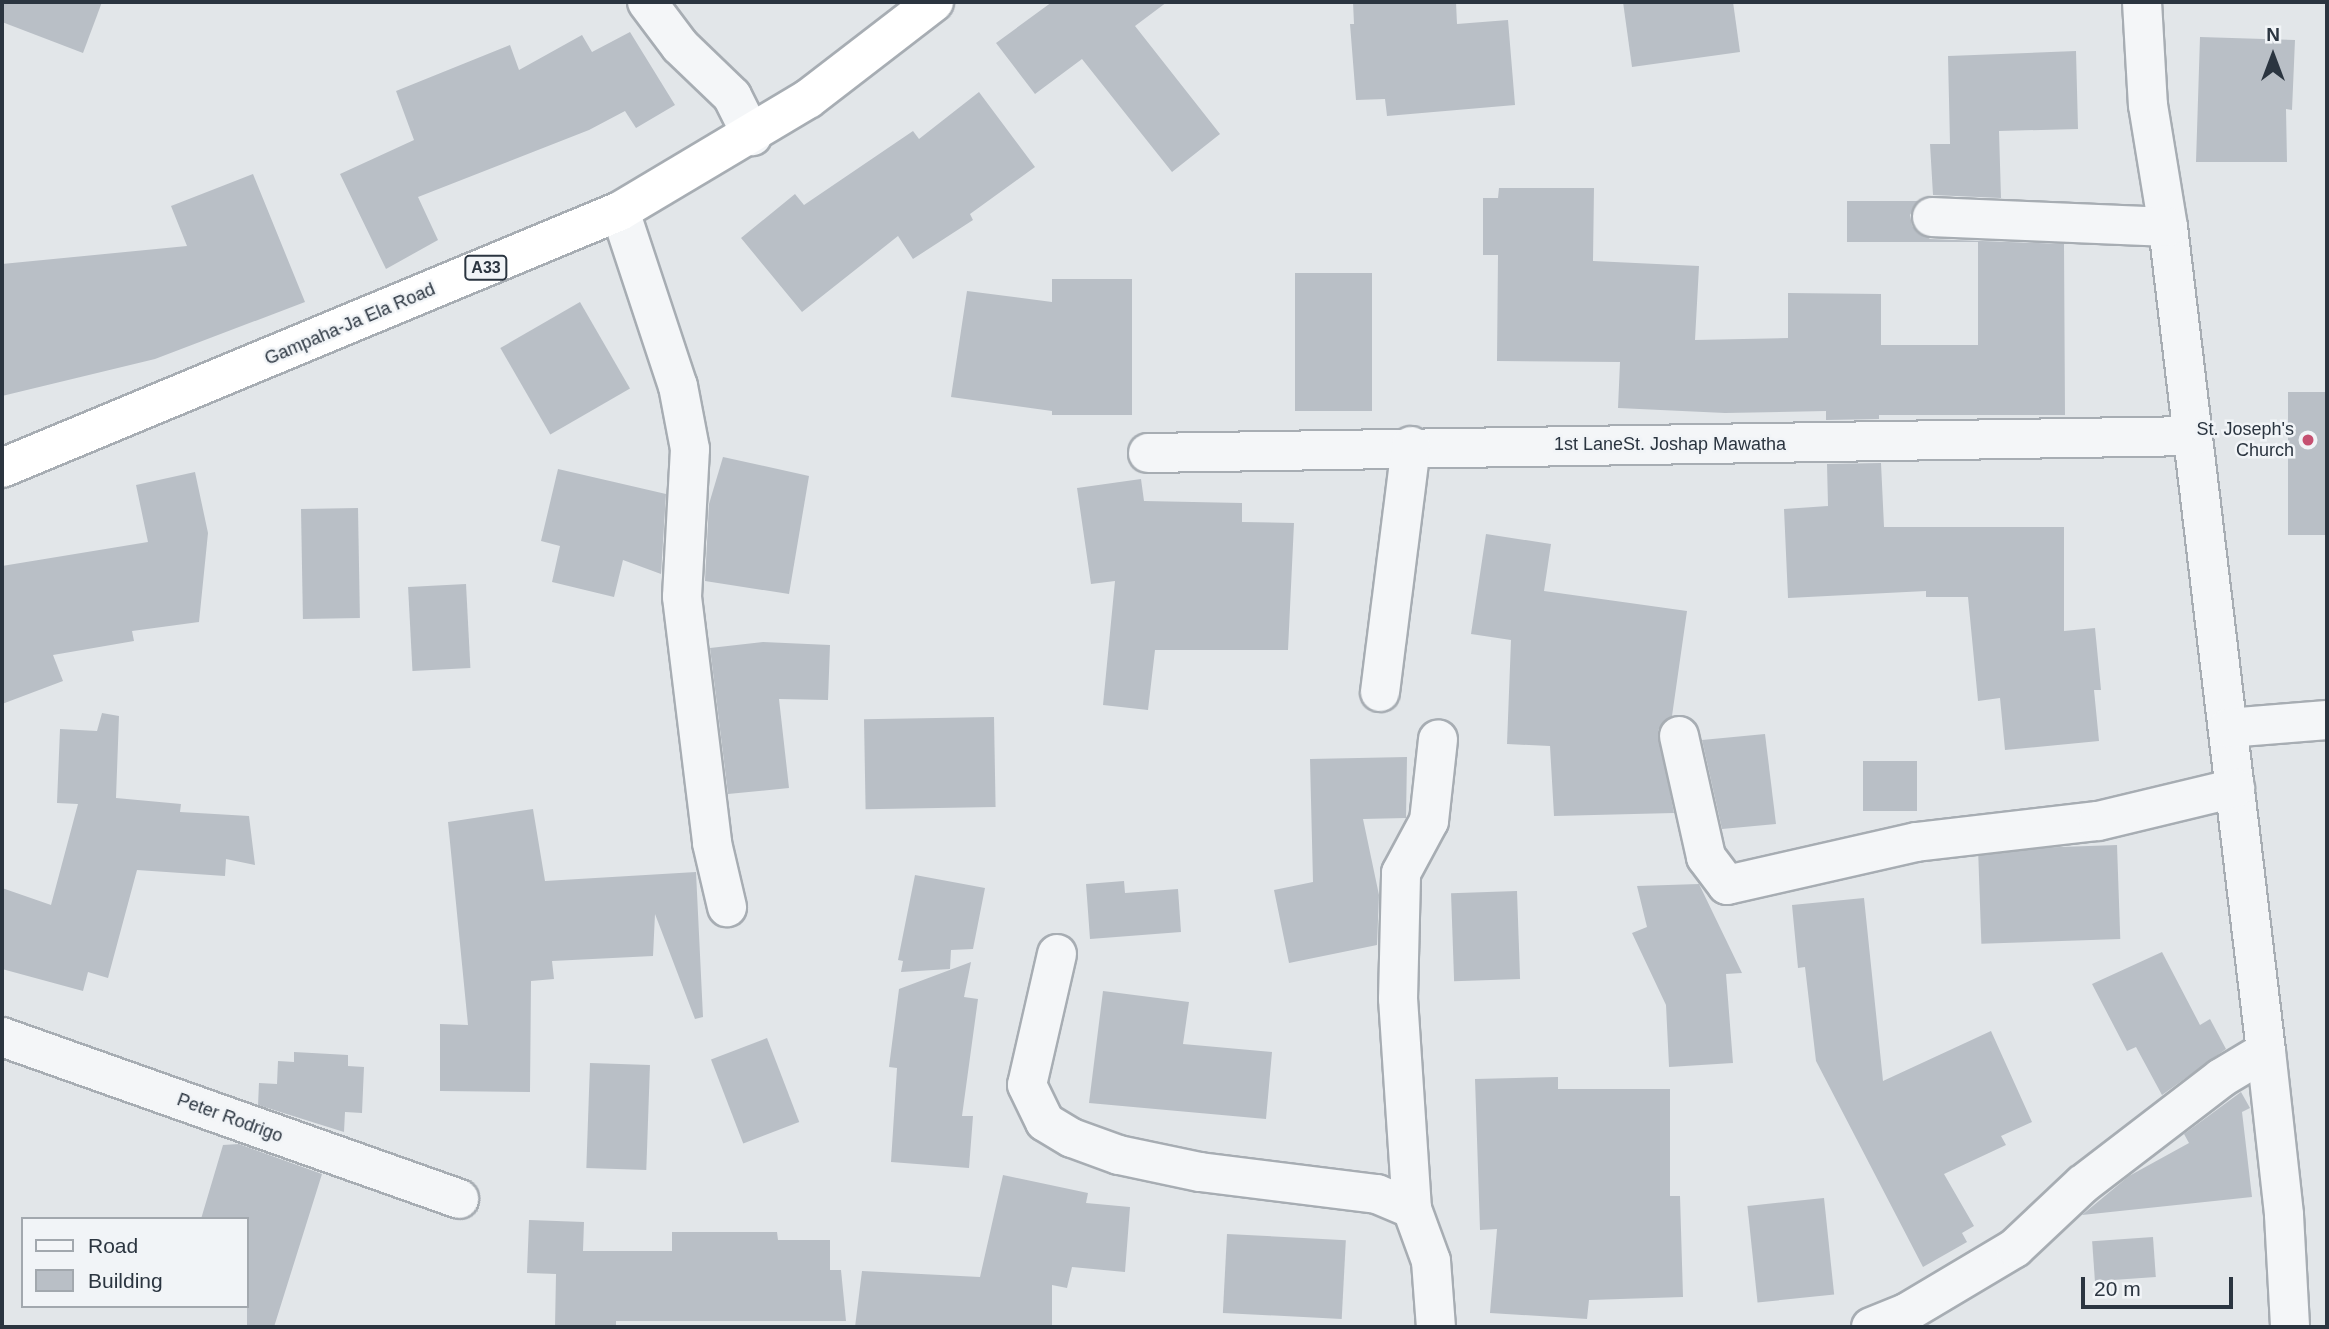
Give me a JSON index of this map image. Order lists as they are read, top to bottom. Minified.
{"streets":{"highway":["A33","Gampaha-Ja Ela Road"],"street":["1st LaneSt. Joshap Mawatha","Peter Rodrigo"]},"places":["St. Joseph's Church"],"legend":["Road","Building"],"scale_bar":"20 m","north":"top"}
